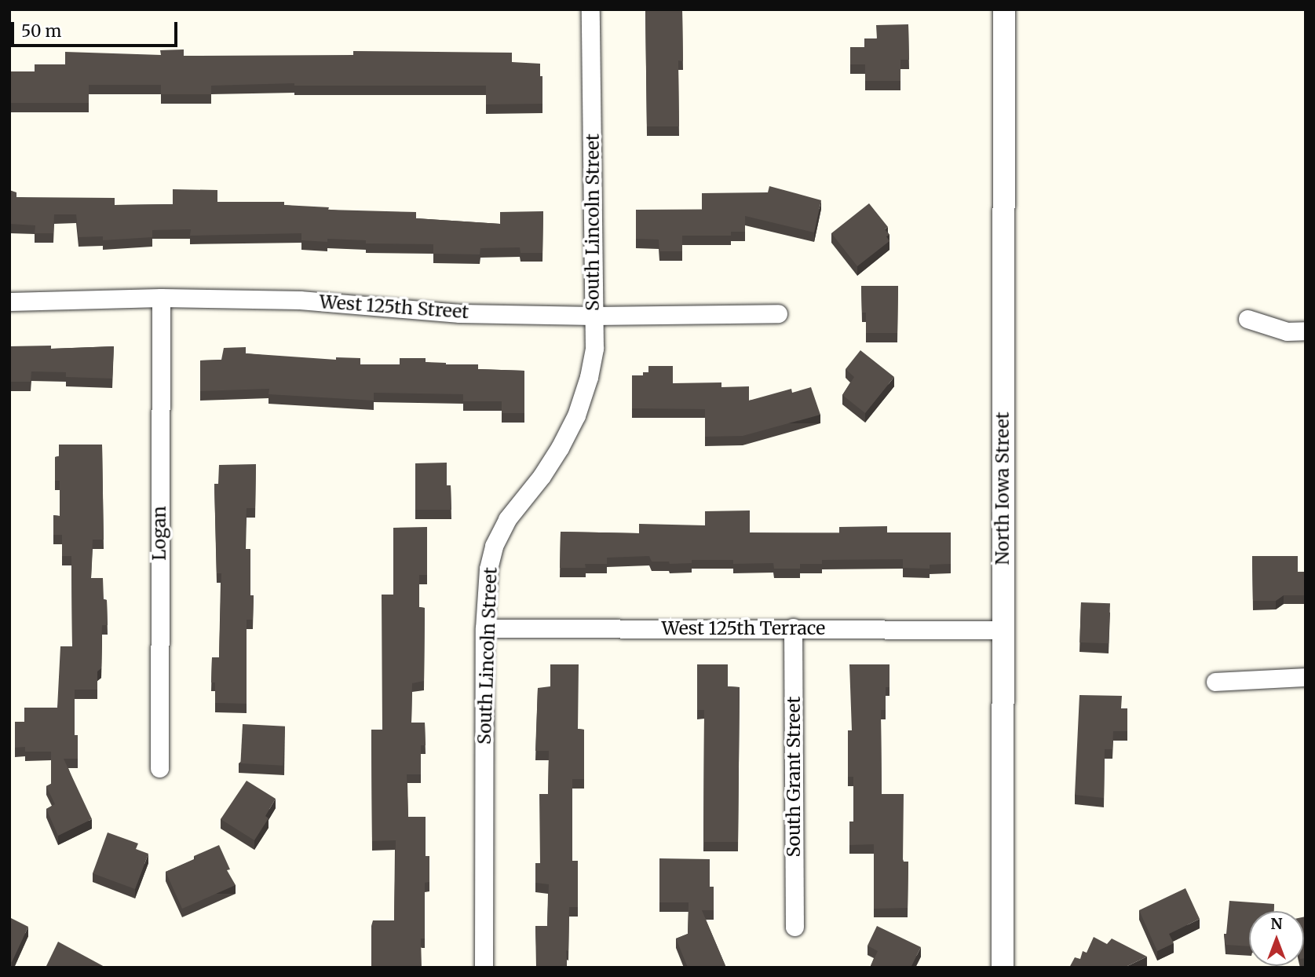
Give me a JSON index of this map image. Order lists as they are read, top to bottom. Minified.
{"streets":{"street":["South Lincoln Street","West 125th Street","North Iowa Street","Logan","West 125th Terrace","South Grant Street"]},"crossings":[["South Lincoln Street","West 125th Street"],["South Lincoln Street","West 125th Terrace"],["West 125th Street","Logan"],["North Iowa Street","West 125th Terrace"],["West 125th Terrace","South Grant Street"]],"scale_bar":"50 m","north":"top"}
